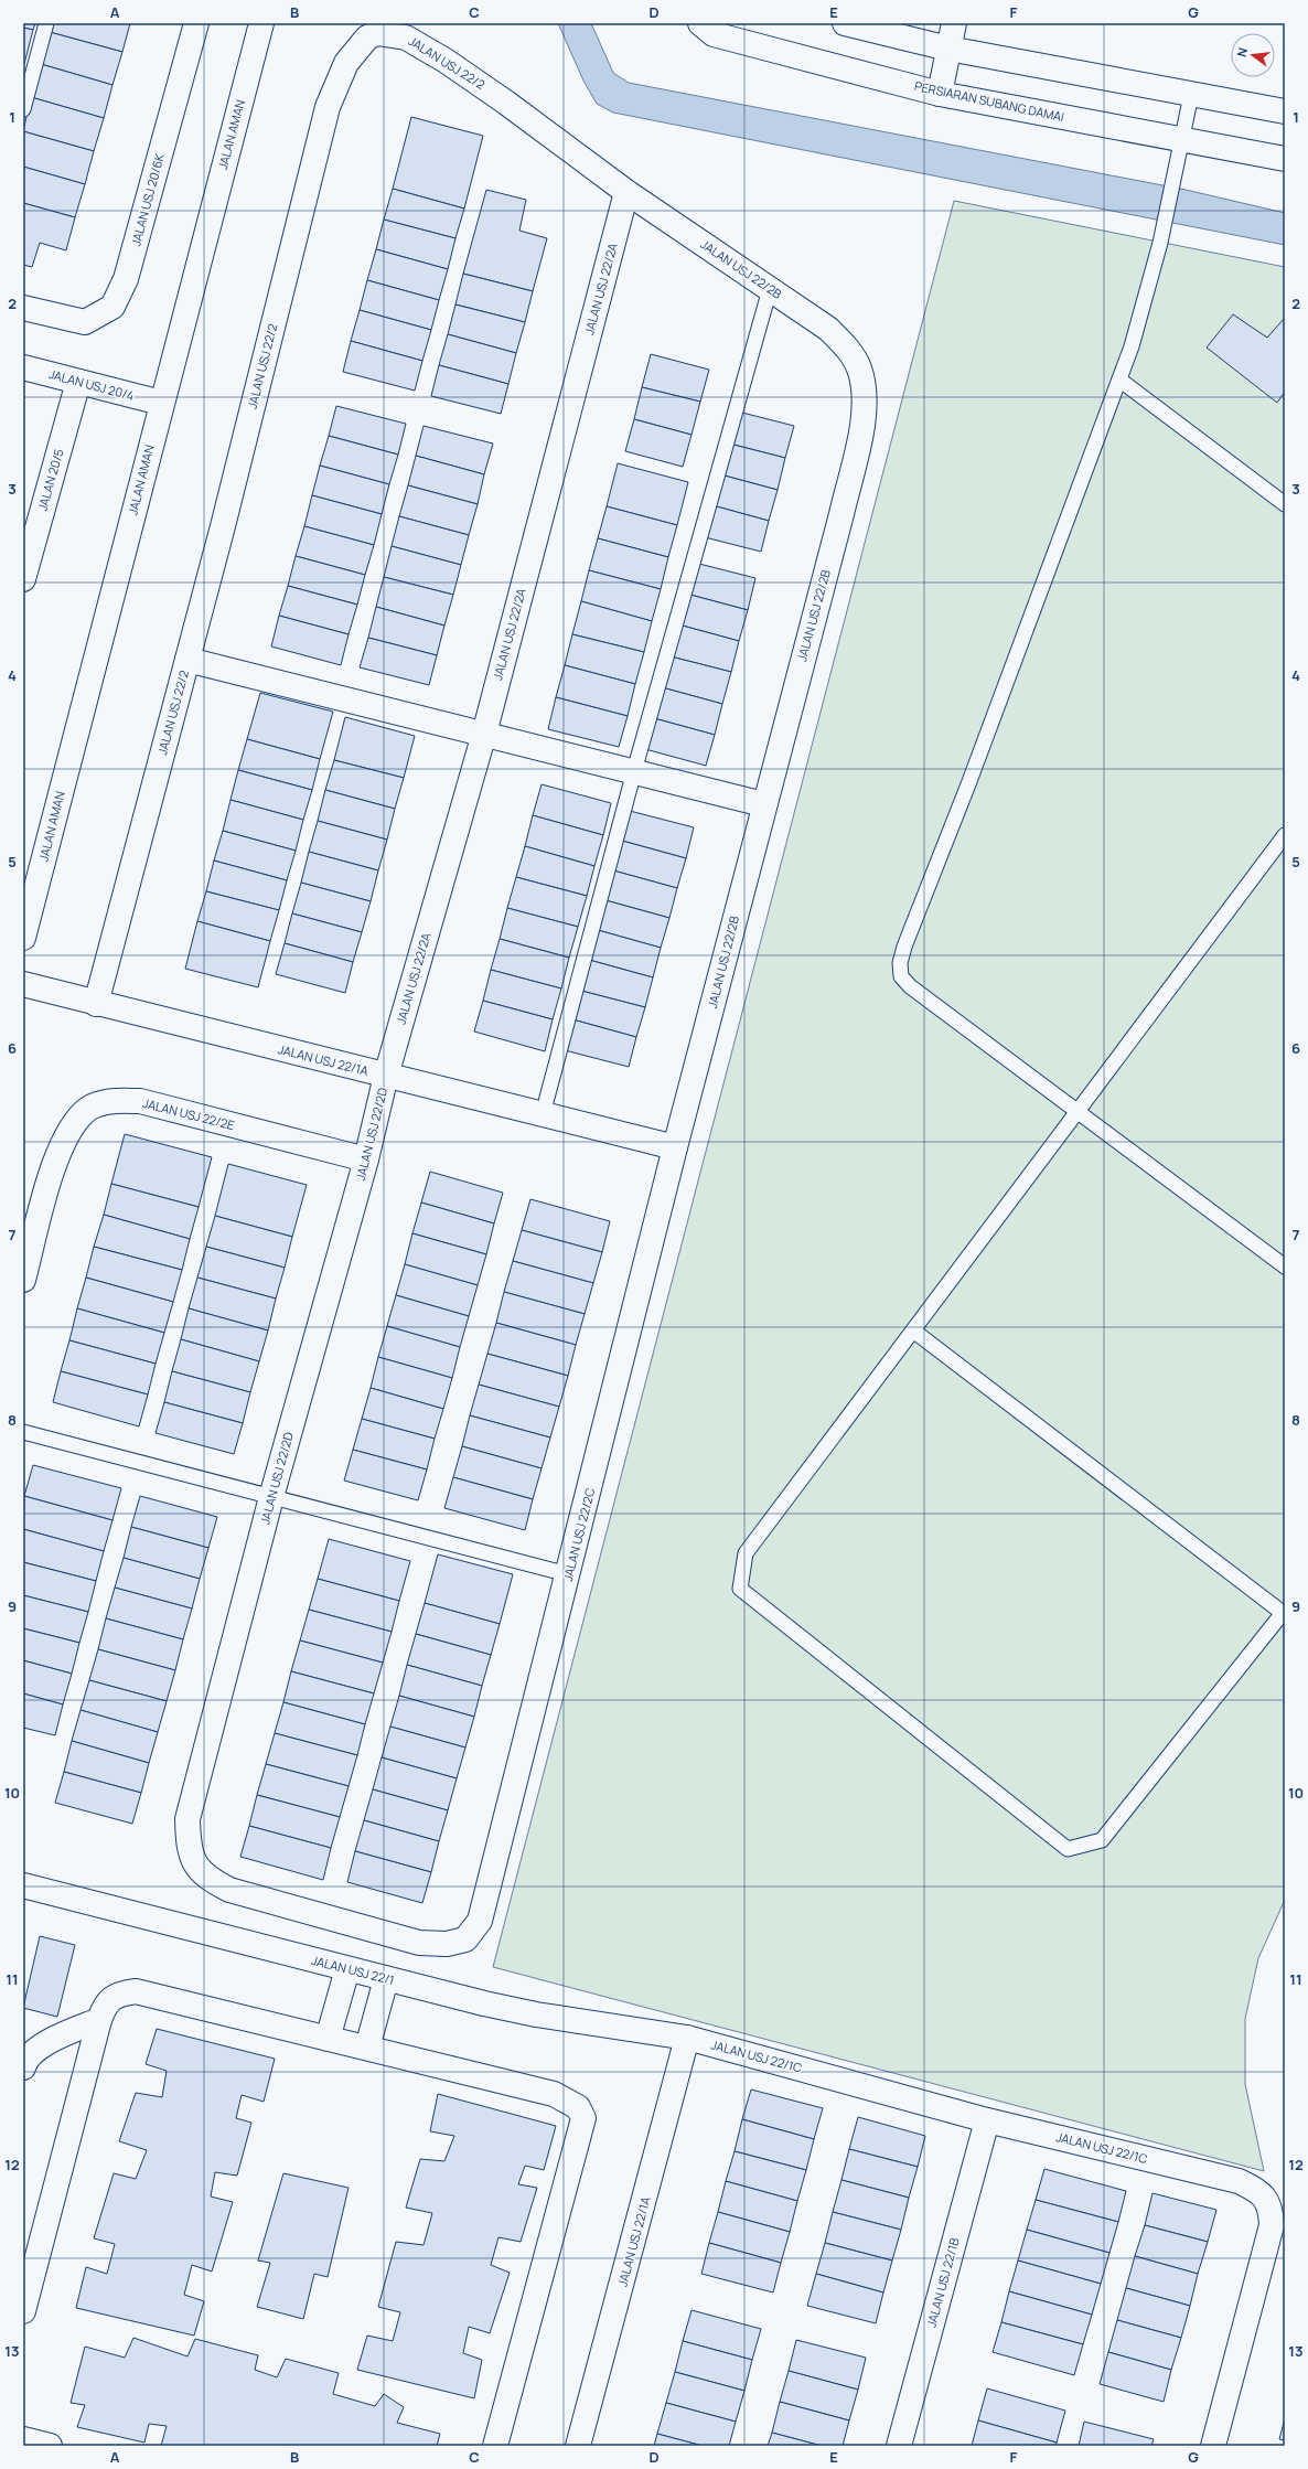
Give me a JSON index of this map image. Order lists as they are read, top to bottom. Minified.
{"streets":{"street":["JALAN USJ 22/2","PERSIARAN SUBANG DAMAI","JALAN AMAN","JALAN USJ 20/6K","JALAN USJ 22/2B","JALAN USJ 22/2A","JALAN USJ 20/4","JALAN 20/5","JALAN USJ 22/1A","JALAN USJ 22/2E","JALAN USJ 22/2D","JALAN USJ 22/2C","JALAN USJ 22/1","JALAN USJ 22/1C","JALAN USJ 22/1B"]},"crossings":[["JALAN USJ 22/2","JALAN USJ 22/2B"],["JALAN USJ 22/2","JALAN USJ 22/2A"],["JALAN USJ 22/2","JALAN USJ 22/1A"],["JALAN AMAN","JALAN USJ 20/4"],["JALAN USJ 22/2B","JALAN USJ 22/2A"],["JALAN USJ 22/2B","JALAN USJ 22/1A"],["JALAN USJ 22/2B","JALAN USJ 22/2C"],["JALAN USJ 22/2A","JALAN USJ 22/1A"],["JALAN USJ 22/2A","JALAN USJ 22/2D"],["JALAN USJ 20/4","JALAN 20/5"],["JALAN USJ 22/1A","JALAN USJ 22/2D"],["JALAN USJ 22/1A","JALAN USJ 22/2C"],["JALAN USJ 22/1A","JALAN USJ 22/1"],["JALAN USJ 22/1A","JALAN USJ 22/1C"],["JALAN USJ 22/2E","JALAN USJ 22/2D"],["JALAN USJ 22/2D","JALAN USJ 22/2C"],["JALAN USJ 22/1","JALAN USJ 22/1C"],["JALAN USJ 22/1C","JALAN USJ 22/1B"]],"north":"left","grid":{"columns":["A","B","C","D","E","F","G"],"rows":["1","2","3","4","5","6","7","8","9","10","11","12","13"]}}
